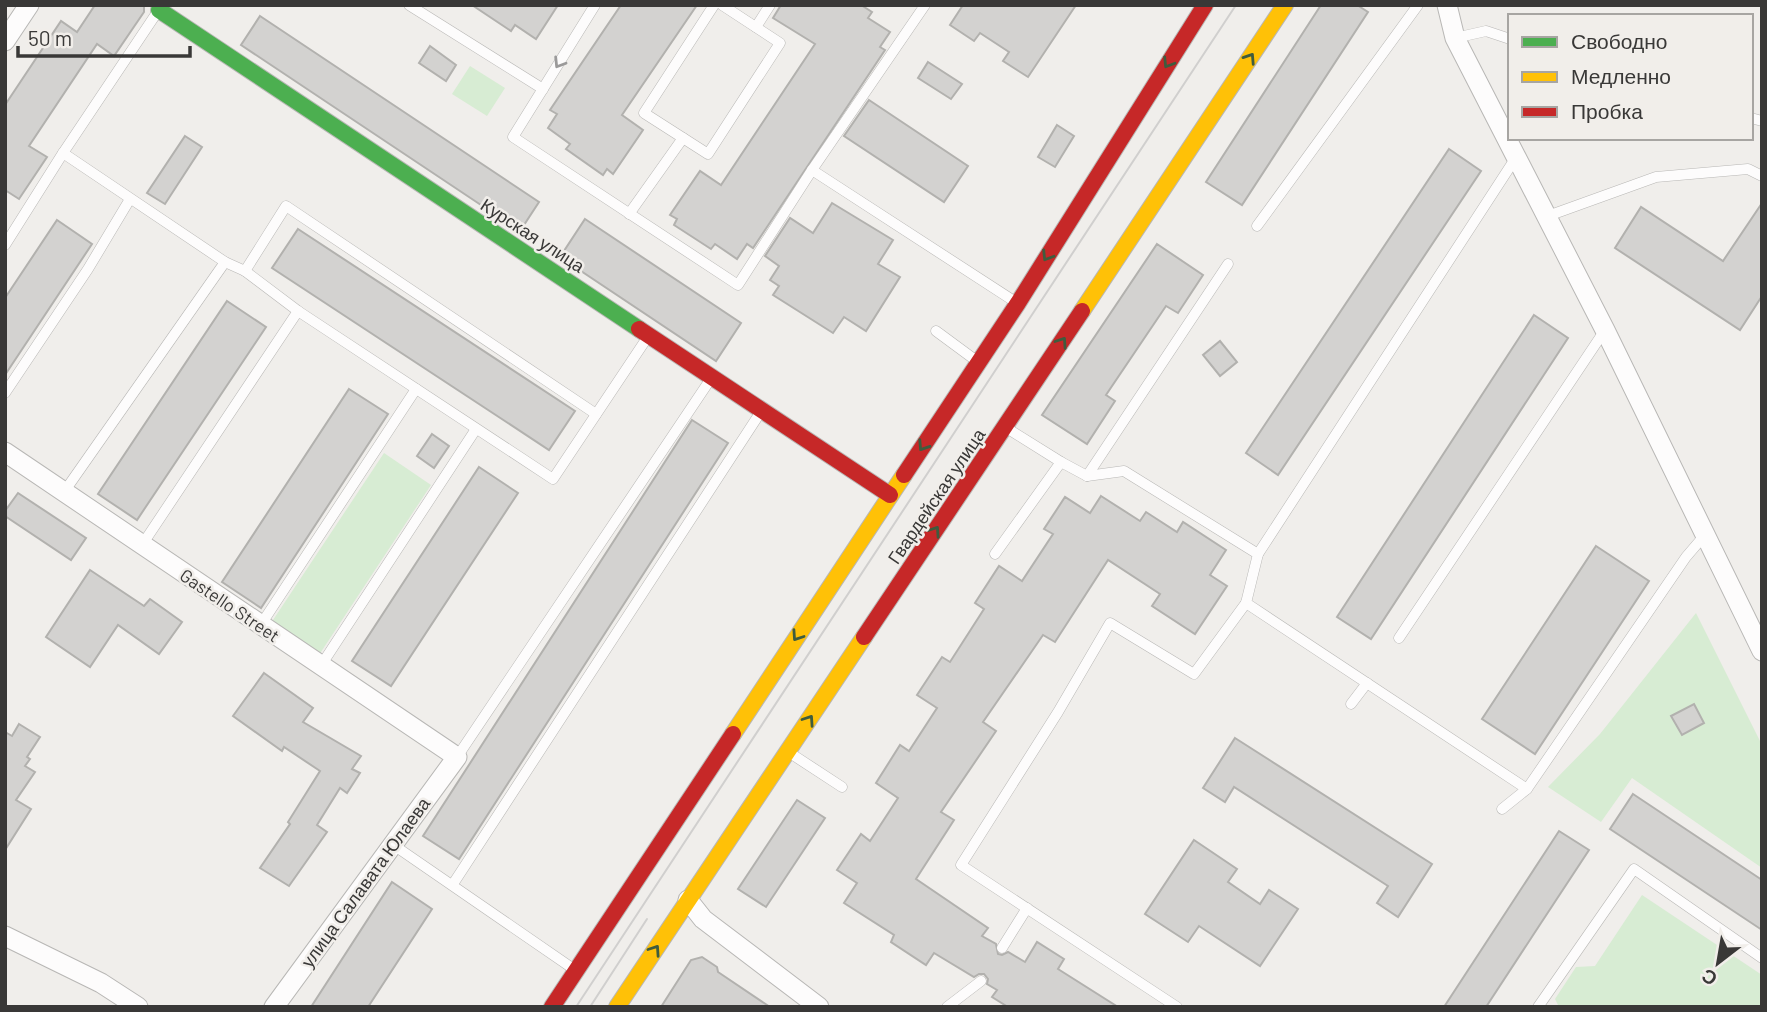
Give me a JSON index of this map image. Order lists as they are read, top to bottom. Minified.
{"streets":{"main road":["Курская улица","Гвардейская улица"],"street":["Gastello Street","улица Салавата Юлаева"]},"crossings":[["Gastello Street","улица Салавата Юлаева"]],"legend":["Свободно","Медленно","Пробка"],"scale_bar":"50 m","north":"bottom left"}
